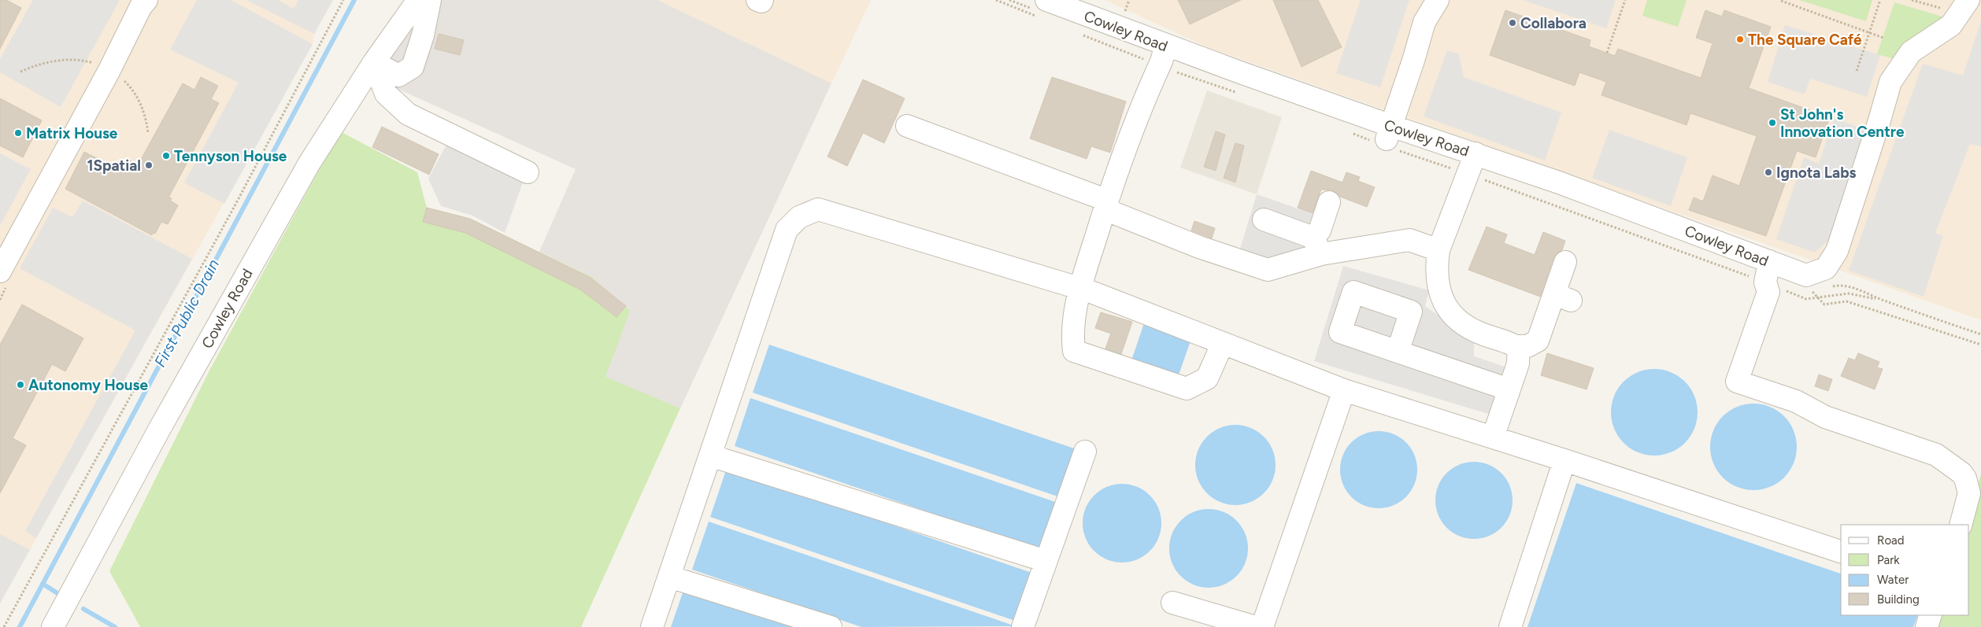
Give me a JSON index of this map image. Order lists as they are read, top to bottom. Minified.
{"streets":{"street":["Cowley Road"]},"water":["First Public Drain"],"places":["Collabora","The Square Café","St John's Innovation Centre","Matrix House","Tennyson House","1Spatial","Ignota Labs","Autonomy House"],"legend":["Road","Park","Water","Building"]}
